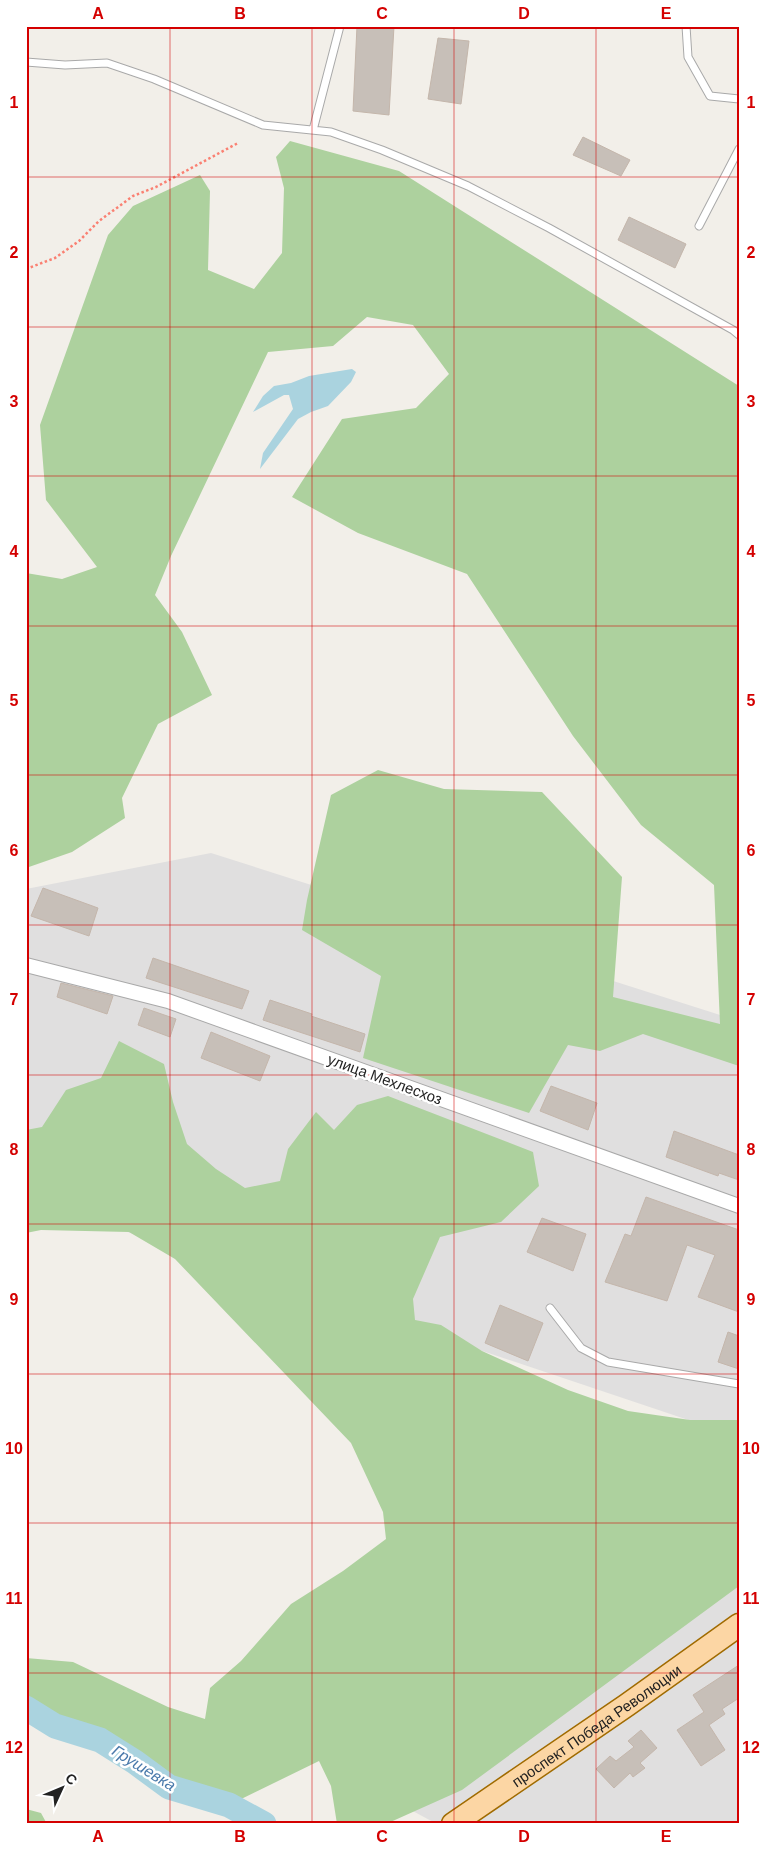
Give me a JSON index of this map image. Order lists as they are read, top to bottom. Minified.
{"streets":{"main road":["проспект Победа Революции"],"street":["улица Мехлесхоз"]},"water":["Грушевка"],"north":"top right","grid":{"columns":["A","B","C","D","E"],"rows":["1","2","3","4","5","6","7","8","9","10","11","12"]}}
